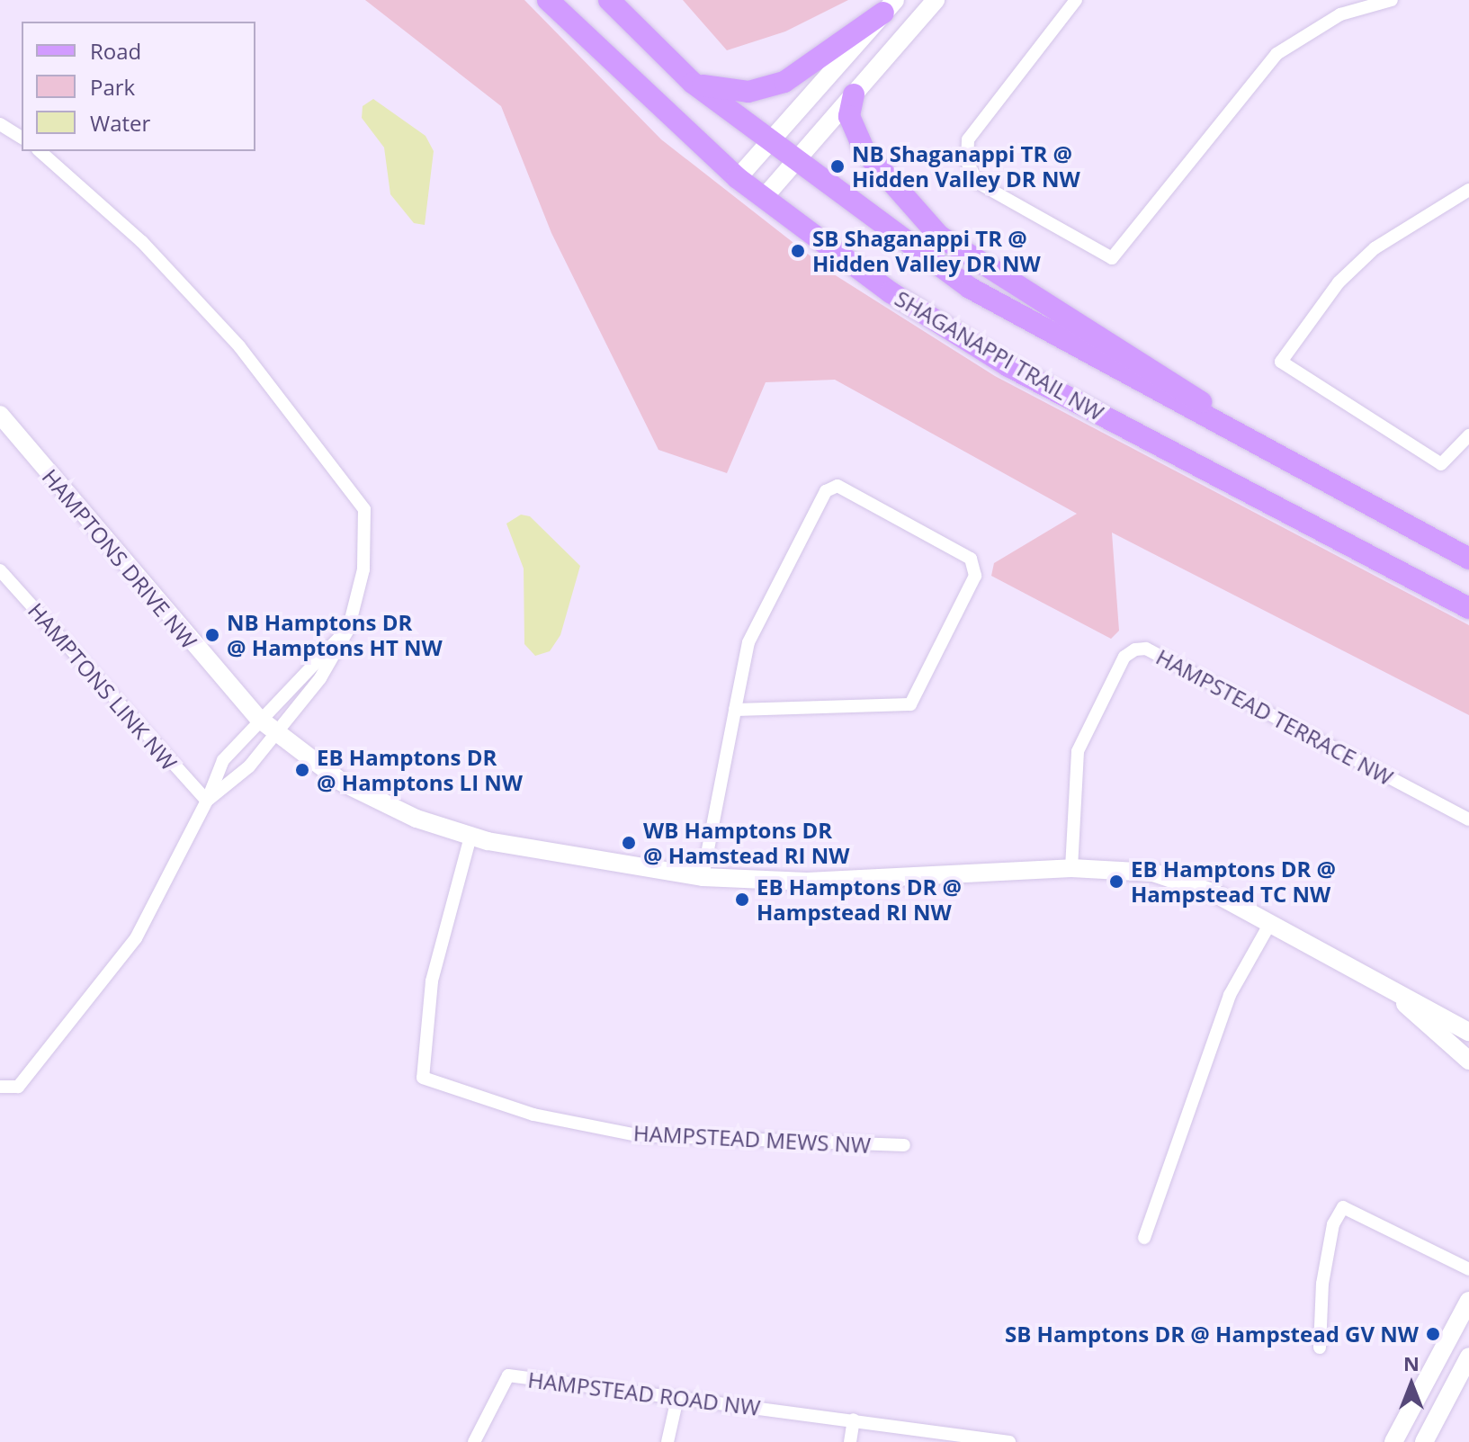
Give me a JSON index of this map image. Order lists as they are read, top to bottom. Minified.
{"streets":{"main road":["SHAGANAPPI TRAIL NW"],"street":["HAMPTONS DRIVE NW","HAMPTONS LINK NW","HAMPSTEAD TERRACE NW","HAMPSTEAD MEWS NW","HAMPSTEAD ROAD NW"]},"crossings":[["HAMPTONS DRIVE NW","HAMPSTEAD TERRACE NW"],["HAMPTONS DRIVE NW","HAMPSTEAD MEWS NW"]],"places":["NB Shaganappi TR @ Hidden Valley DR NW","SB Shaganappi TR @ Hidden Valley DR NW","NB Hamptons DR @ Hamptons HT NW","EB Hamptons DR @ Hamptons LI NW","WB Hamptons DR @ Hamstead RI NW","EB Hamptons DR @ Hampstead TC NW","EB Hamptons DR @ Hampstead RI NW","SB Hamptons DR @ Hampstead GV NW"],"legend":["Road","Park","Water"],"north":"top"}
